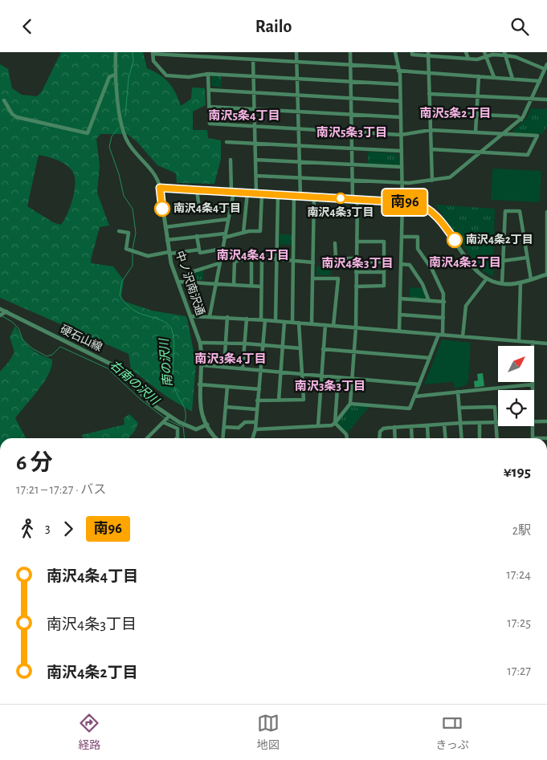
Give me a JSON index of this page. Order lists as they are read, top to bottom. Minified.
{"streets":{"street":["中ノ沢南沢通","硬石山線"]},"crossings":[["中ノ沢南沢通","硬石山線"]],"districts":["南沢5条2丁目","南沢5条4丁目","南沢5条3丁目","南沢4条4丁目","南沢4条2丁目","南沢4条3丁目","南沢3条4丁目","南沢3条3丁目"],"water":["南の沢川","右南の沢川"],"places":["南沢4条3丁目","南沢4条4丁目","南沢4条2丁目"],"lines":["bus line 南96"],"north":"top right","page":{"header":"Railo","on_map":"南96","heading":["6 分","17:21 – 17:27 · バス","¥195"],"legs":["3","南96","2駅"],"list":[{"name":"南沢4条4丁目","value":"17:24"},{"name":"南沢4条3丁目","value":"17:25"},{"name":"南沢4条2丁目","value":"17:27"}],"tabs":["経路","地図","きっぷ"]}}
